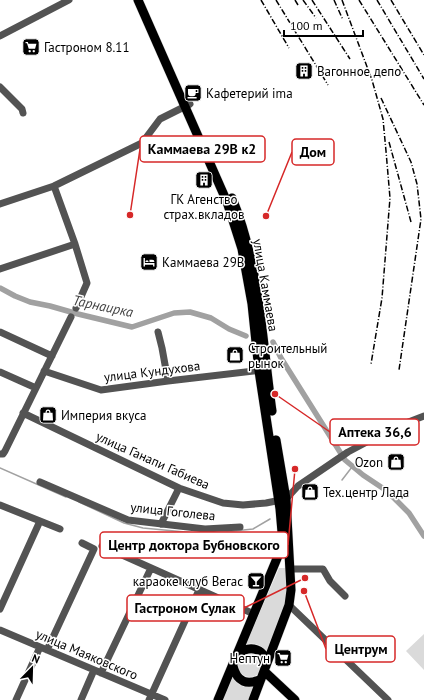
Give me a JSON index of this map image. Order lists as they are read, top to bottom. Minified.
{"streets":{"main road":["улица Каммаева"],"street":["улица Кундухова","улица Ганапи Габиева","улица Гоголева","улица Маяковского"]},"crossings":[["улица Каммаева","улица Кундухова"],["улица Каммаева","улица Ганапи Габиева"]],"water":["Тарнаирка"],"places":{"supermarket":["Гастроном 8.11","Нептун"],"building":["Вагонное депо","ГК Агенство страх.вкладов"],"cafe":["Кафетерий ima"],"other":["Каммаева 29В к2","Дом","Аптека 36,6","Центр доктора Бубновского","Гастроном Сулак","Центрум"],"hotel":["Каммаева 29В"],"shop":["Строительный рынок","Империя вкуса","Ozon","Тех.центр Лада"],"bar":["караоке клуб Вегас"]},"scale_bar":"100 m","north":"top right"}
